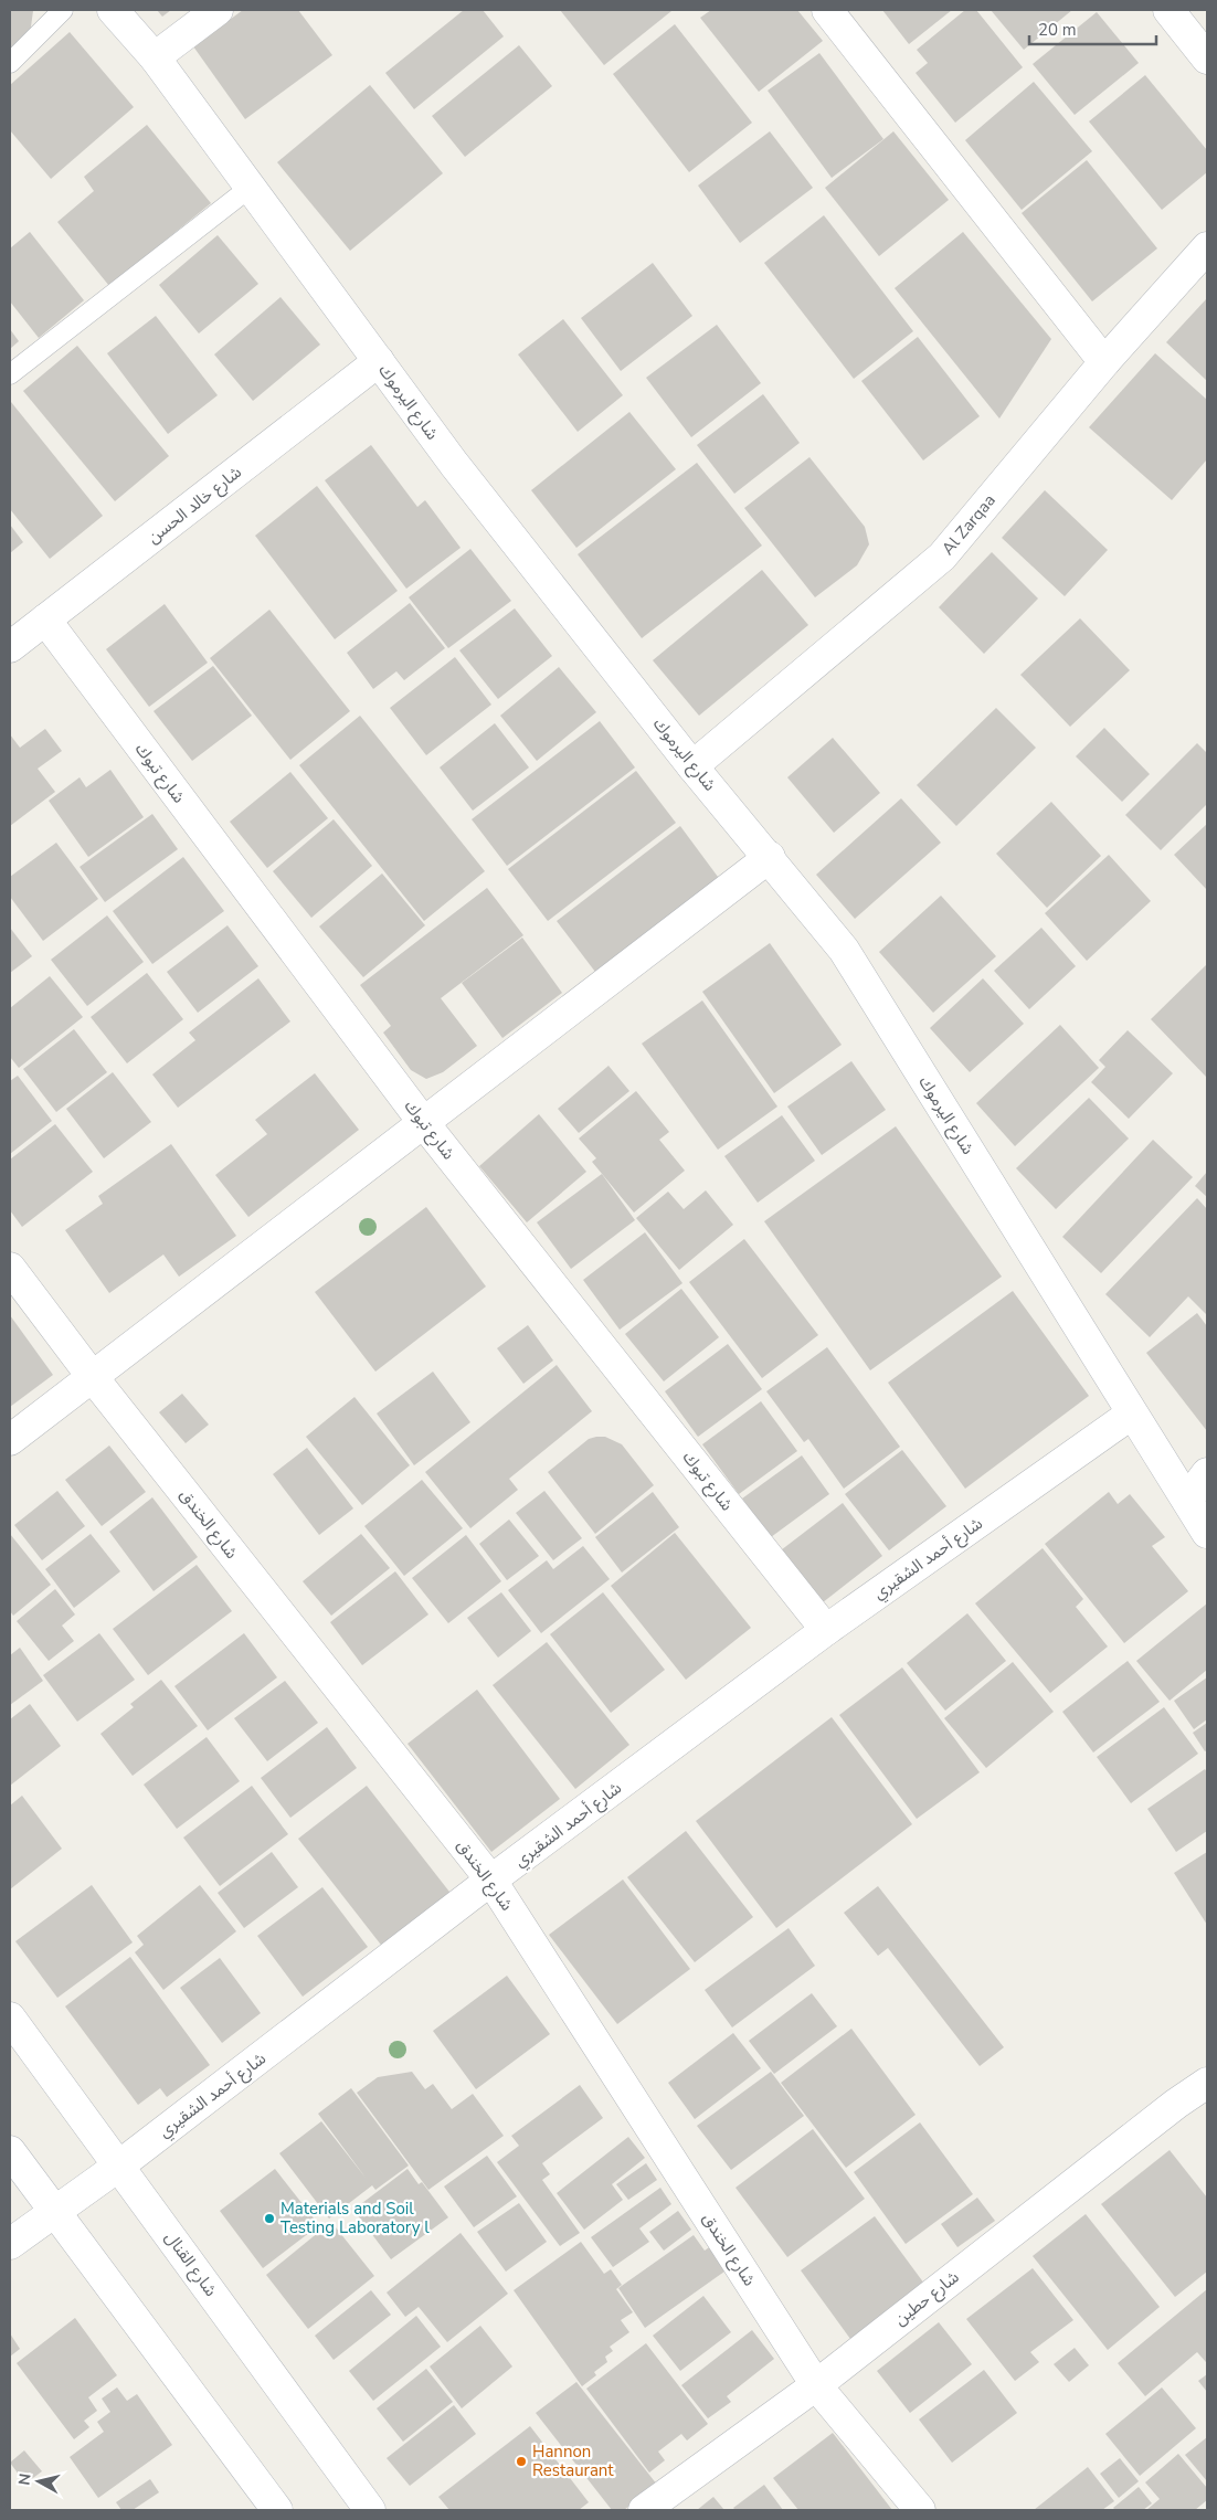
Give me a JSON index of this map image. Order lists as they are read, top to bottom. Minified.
{"streets":{"street":["شارع اليرموك","شارع خالد الحسن","Al Zarqaa","شارع تبوك","شارع الخندق","شارع أحمد الشقيري","شارع القنال","شارع حطين"]},"crossings":[["شارع اليرموك","شارع خالد الحسن"],["شارع اليرموك","Al Zarqaa"],["شارع اليرموك","شارع أحمد الشقيري"],["شارع خالد الحسن","شارع تبوك"],["شارع تبوك","شارع أحمد الشقيري"],["شارع الخندق","شارع أحمد الشقيري"],["شارع الخندق","شارع حطين"],["شارع أحمد الشقيري","شارع القنال"]],"places":["Materials and Soil Testing Laboratory l","Hannon Restaurant"],"scale_bar":"20 m","north":"left"}
